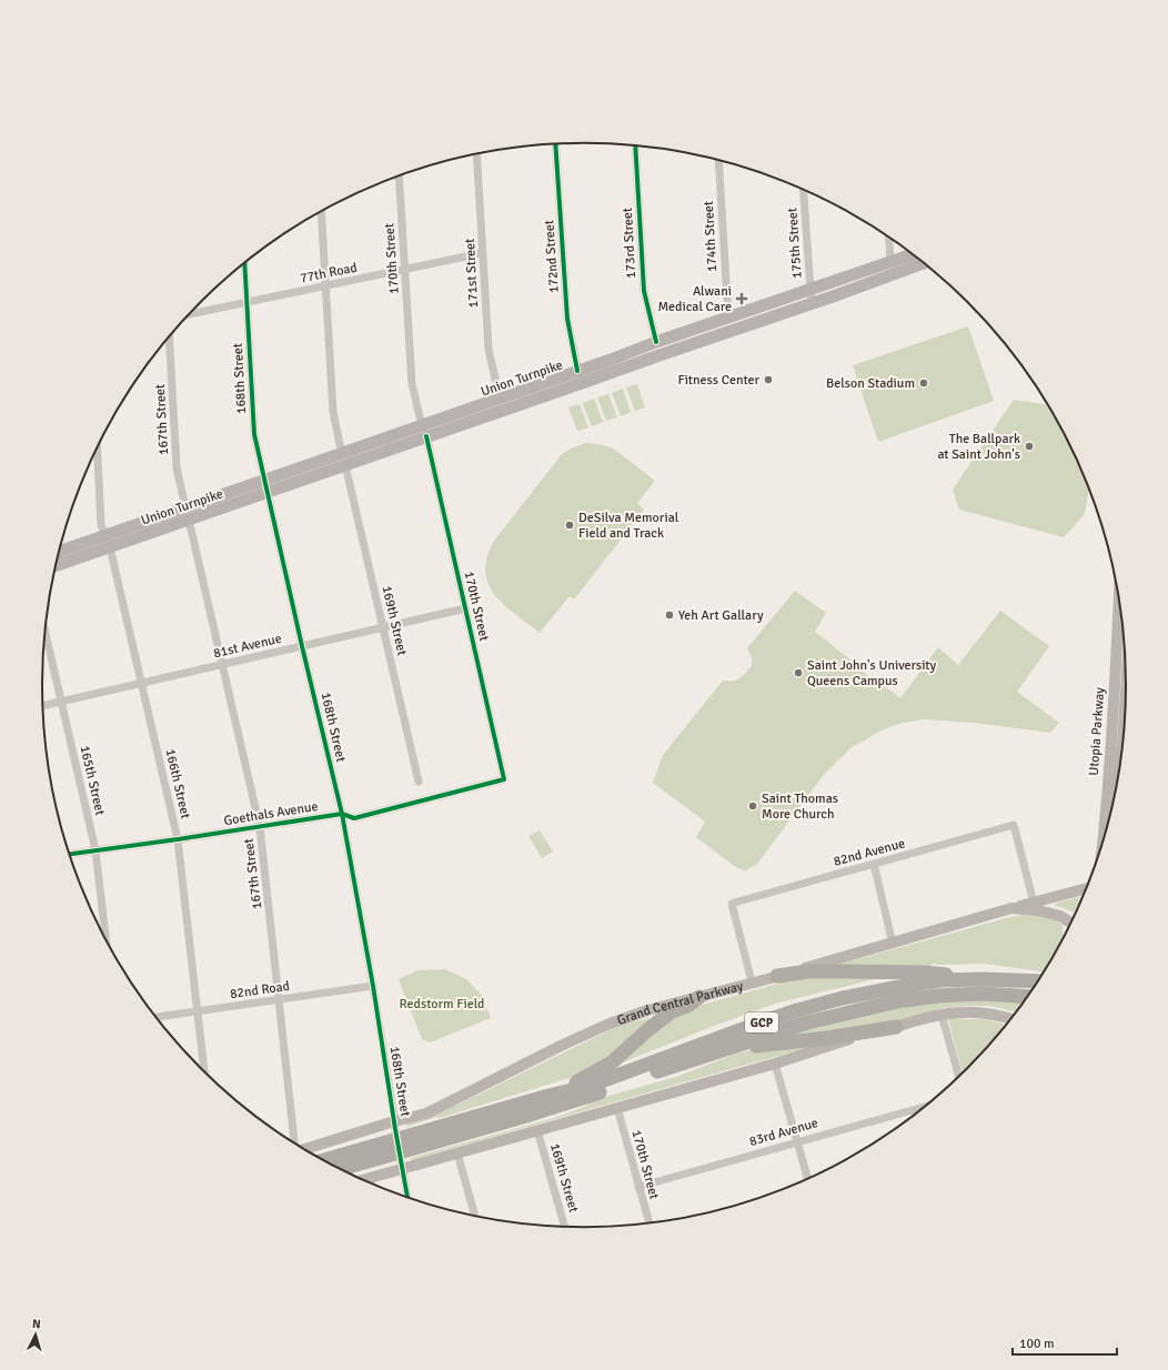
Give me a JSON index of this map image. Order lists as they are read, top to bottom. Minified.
{"streets":{"highway":["GCP"],"main road":["Union Turnpike","Utopia Parkway","Grand Central Parkway"],"street":["174th Street","173rd Street","175th Street","172nd Street","170th Street","77th Road","171st Street","168th Street","167th Street","169th Street","81st Avenue","165th Street","166th Street","Goethals Avenue","82nd Avenue","82nd Road","83rd Avenue"]},"crossings":[["174th Street","Union Turnpike"],["173rd Street","Union Turnpike"],["175th Street","Union Turnpike"],["172nd Street","Union Turnpike"],["170th Street","77th Road"],["170th Street","Union Turnpike"],["170th Street","81st Avenue"],["170th Street","Goethals Avenue"],["170th Street","83rd Avenue"],["77th Road","171st Street"],["77th Road","168th Street"],["77th Road","169th Street"],["171st Street","Union Turnpike"],["168th Street","Union Turnpike"],["168th Street","81st Avenue"],["168th Street","Goethals Avenue"],["168th Street","82nd Road"],["168th Street","Grand Central Parkway"],["Union Turnpike","167th Street"],["Union Turnpike","169th Street"],["Union Turnpike","166th Street"],["167th Street","81st Avenue"],["167th Street","Goethals Avenue"],["167th Street","82nd Road"],["169th Street","81st Avenue"],["81st Avenue","165th Street"],["81st Avenue","166th Street"],["165th Street","Goethals Avenue"],["166th Street","Goethals Avenue"],["166th Street","82nd Road"],["82nd Avenue","Grand Central Parkway"]],"parks":["Redstorm Field"],"places":{"health":["Alwani Medical Care"],"other":["Fitness Center","Belson Stadium","The Ballpark at Saint John's","DeSilva Memorial Field and Track","Yeh Art Gallary","Saint John's University Queens Campus","Saint Thomas More Church"]},"scale_bar":"100 m","north":"top"}
